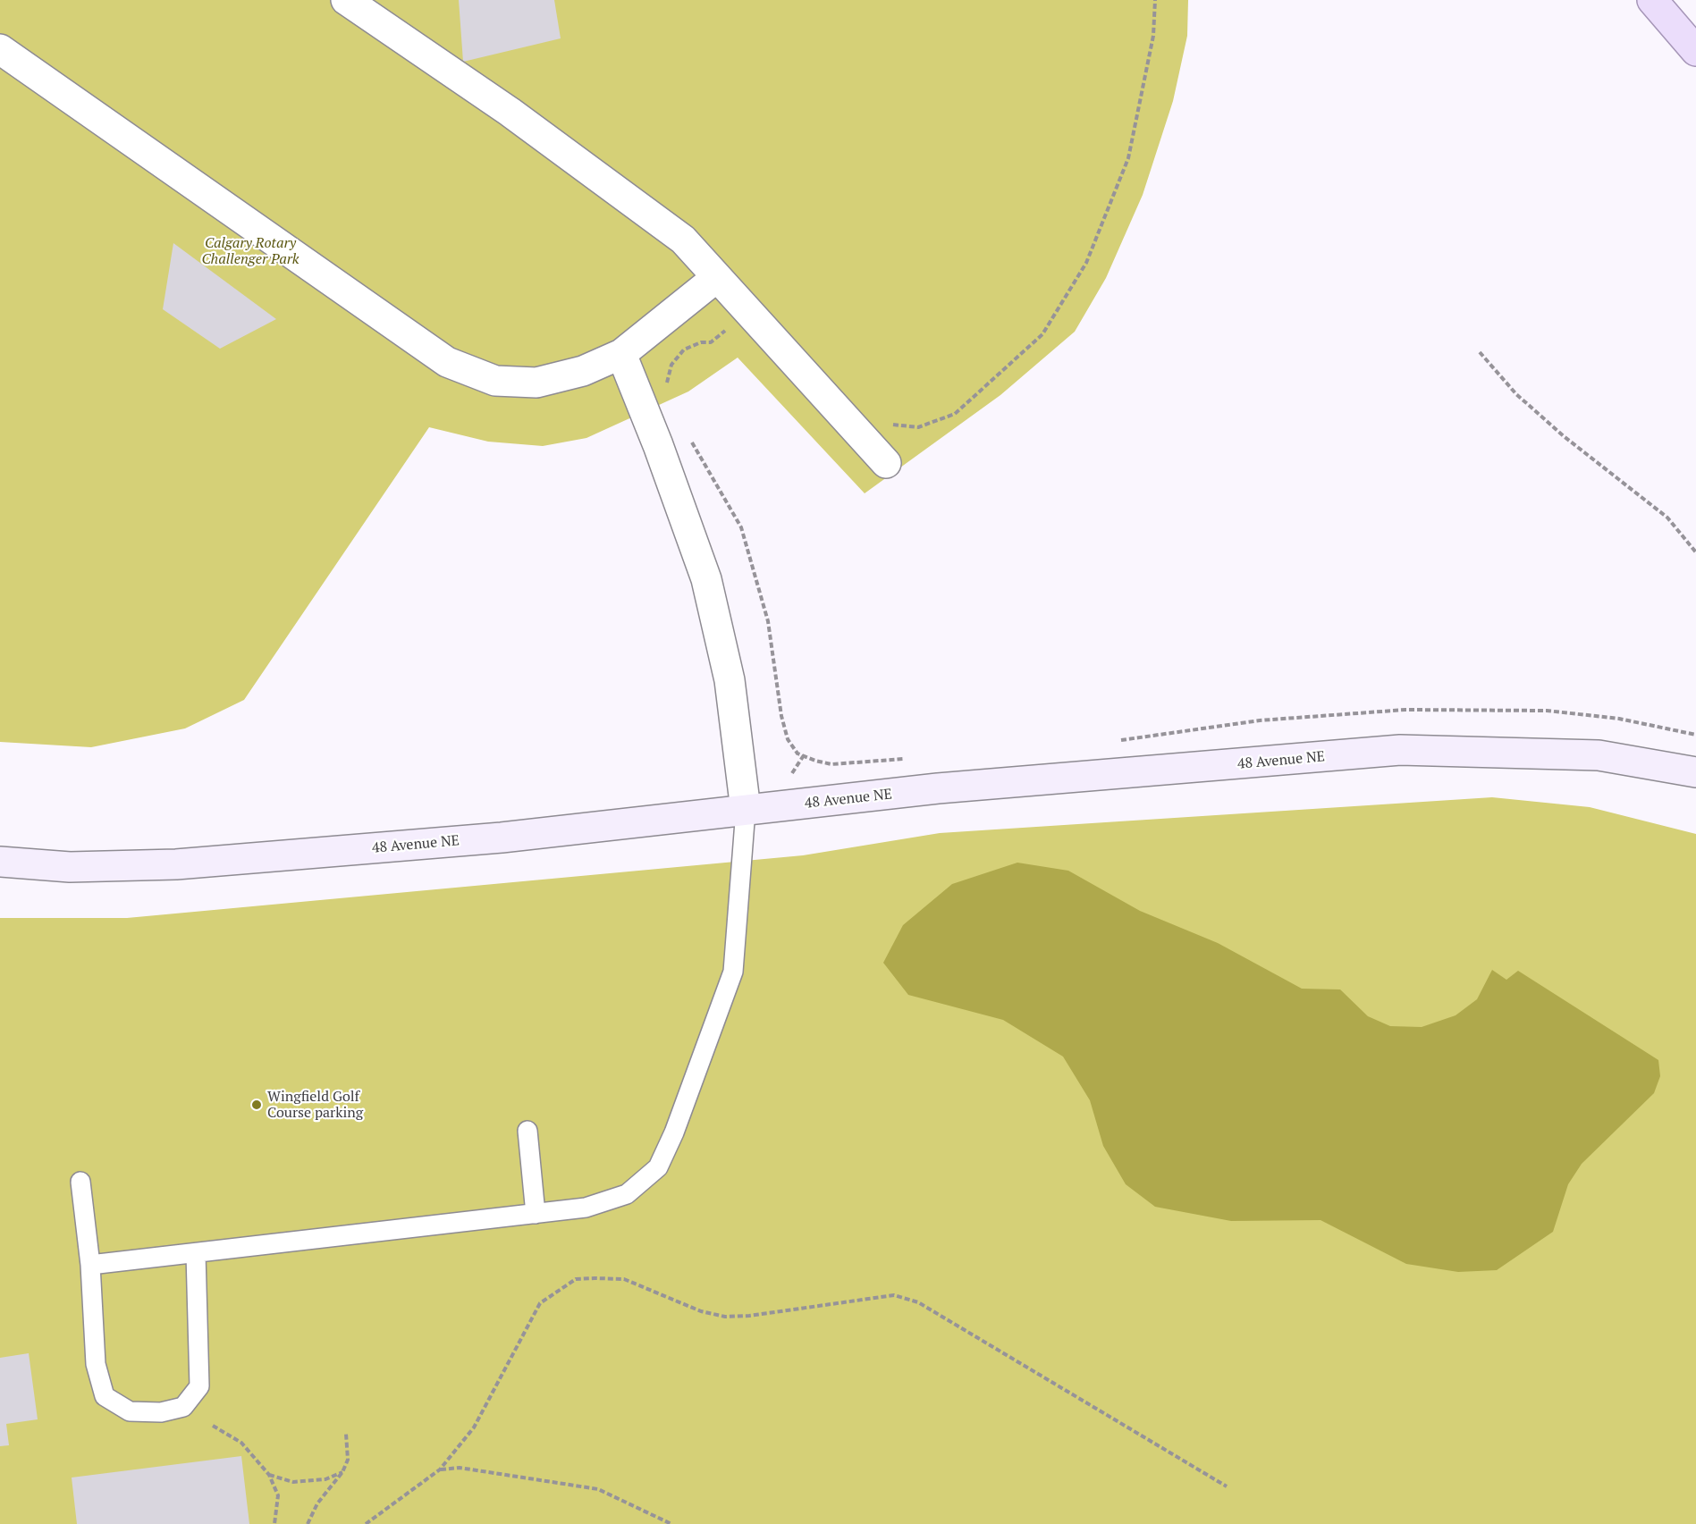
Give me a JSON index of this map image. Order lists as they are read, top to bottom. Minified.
{"streets":{"street":["48 Avenue NE"]},"parks":["Calgary Rotary Challenger Park"],"places":["Wingfield Golf Course parking"]}
